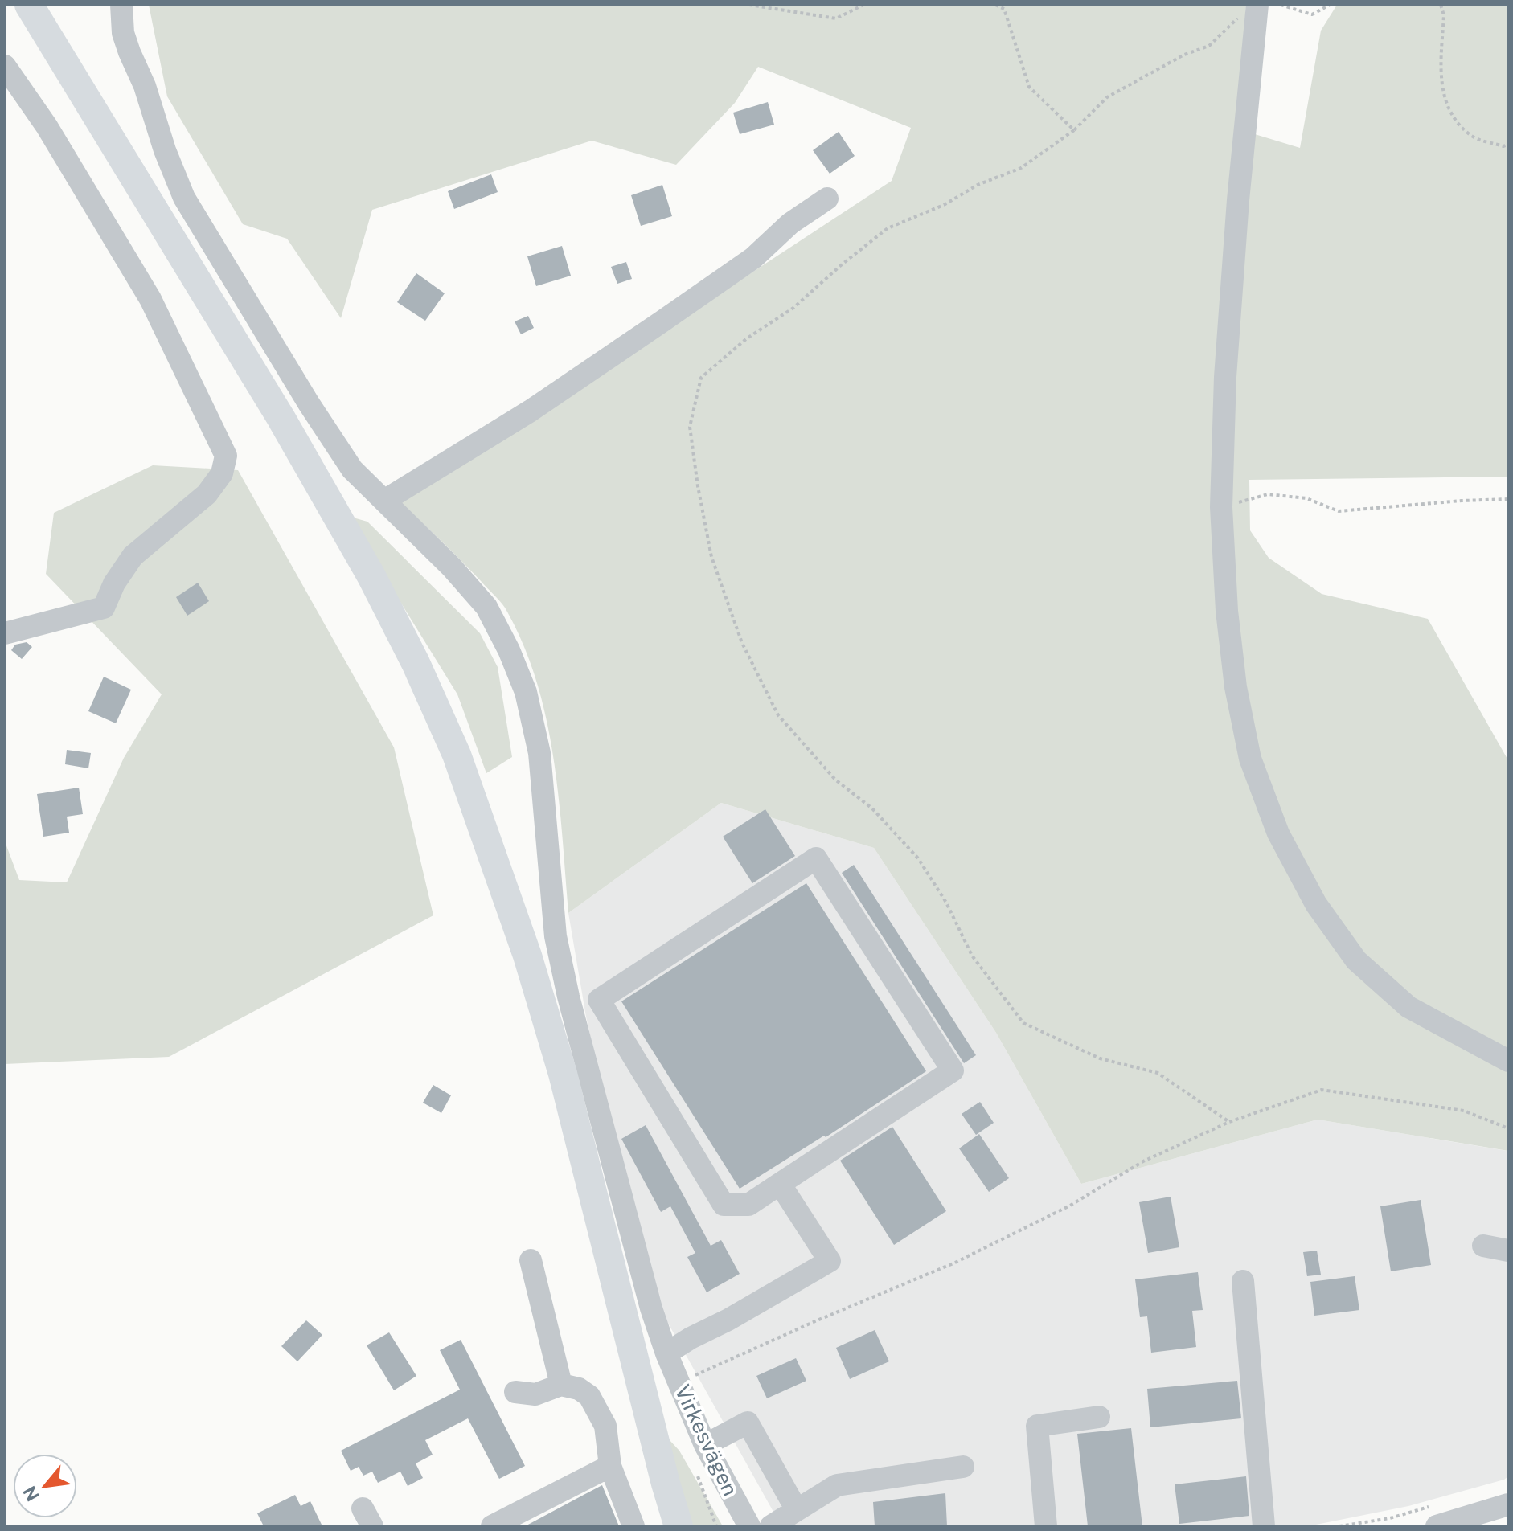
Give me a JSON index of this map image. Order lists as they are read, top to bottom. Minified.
{"streets":{"street":["Virkesvägen"]},"north":"bottom left"}
